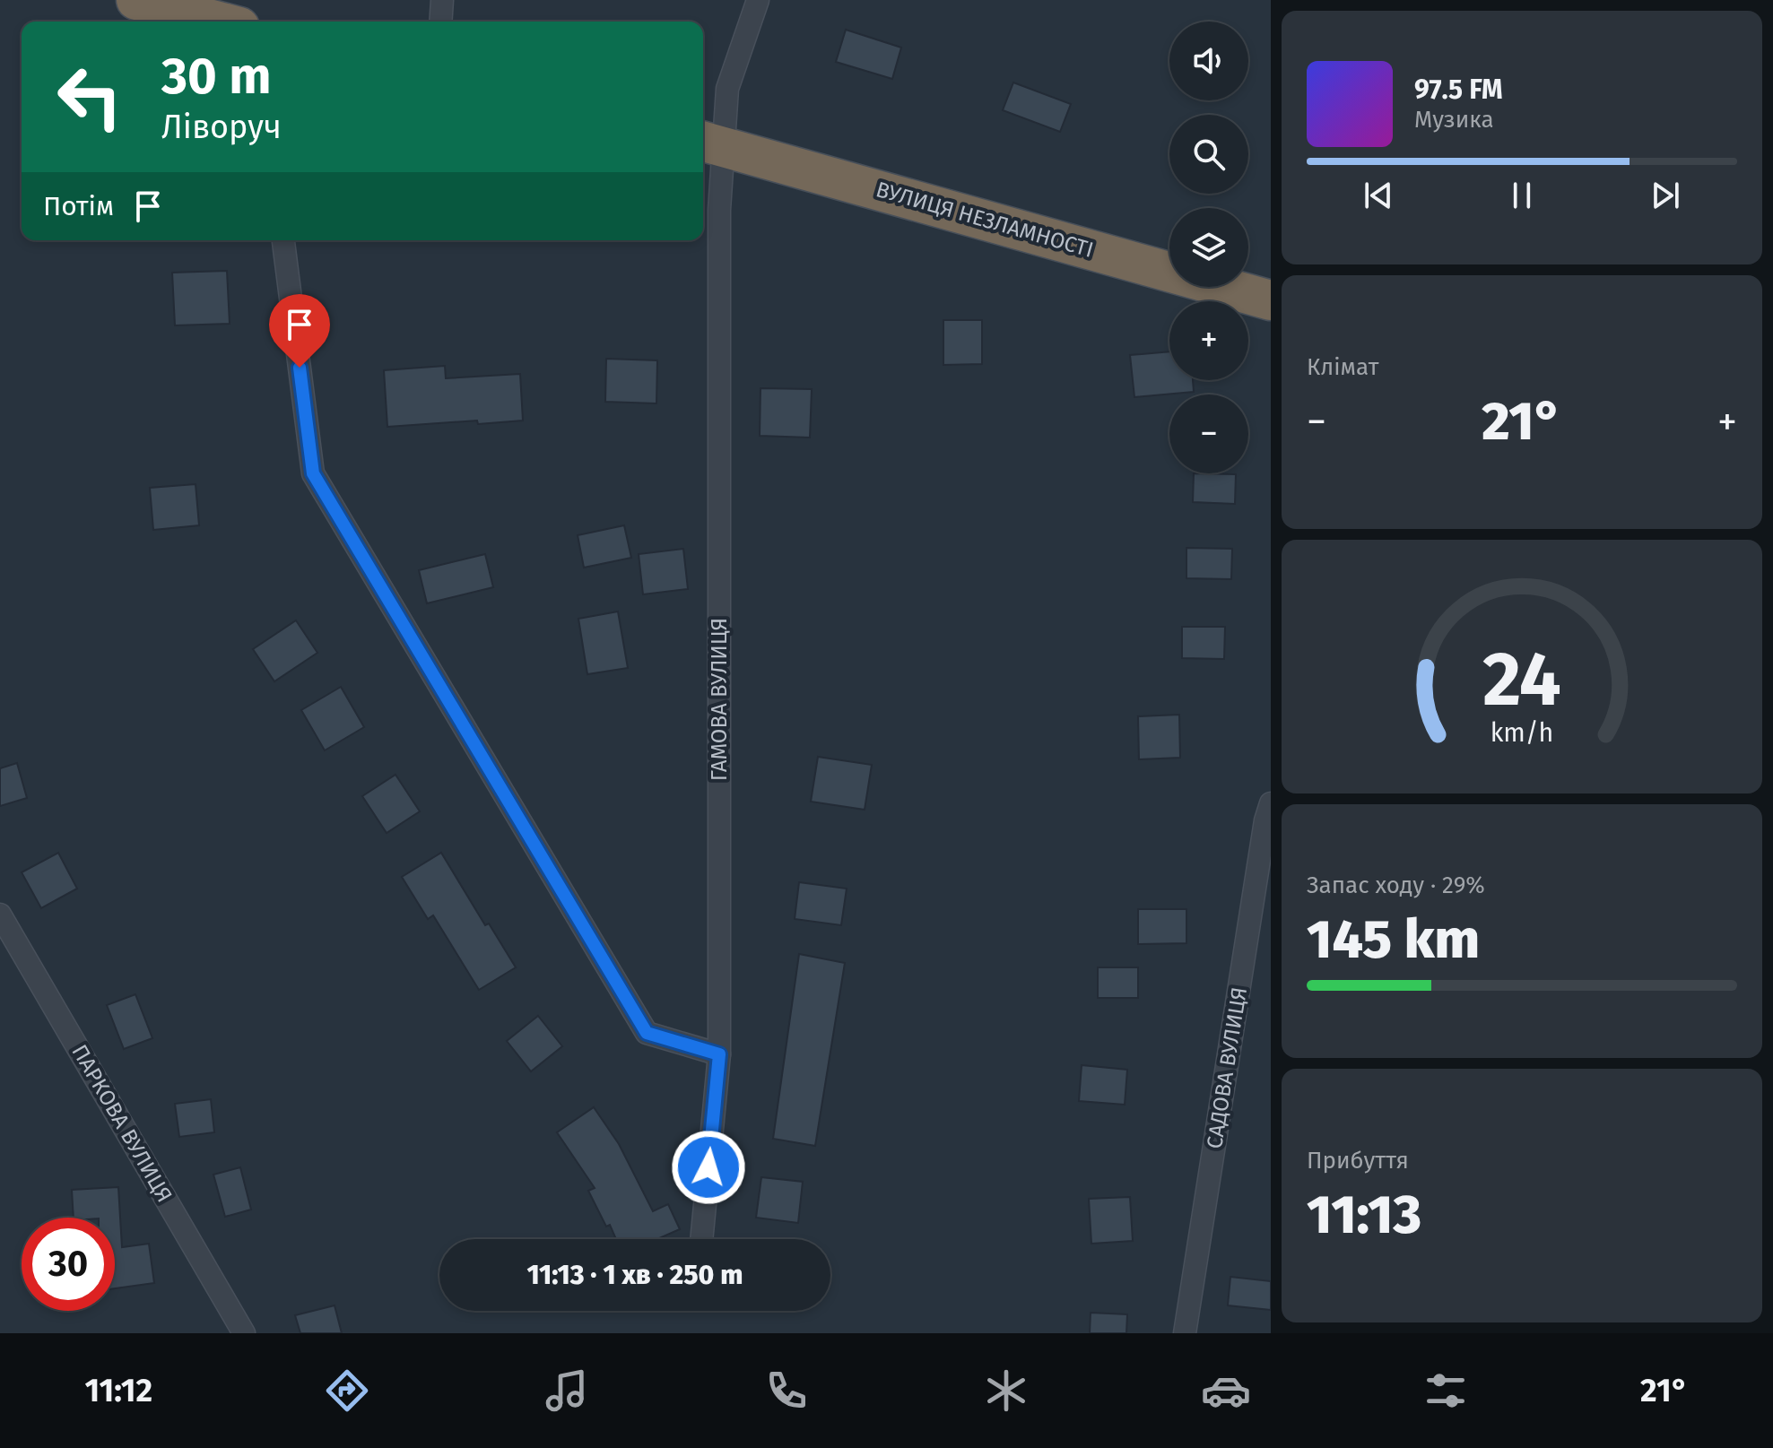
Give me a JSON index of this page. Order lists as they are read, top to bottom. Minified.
{"streets":{"highway":["ВУЛИЦЯ НЕЗЛАМНОСТІ"],"street":["ГАМОВА ВУЛИЦЯ","САДОВА ВУЛИЦЯ","ПАРКОВА ВУЛИЦЯ"]},"crossings":[["ВУЛИЦЯ НЕЗЛАМНОСТІ","ГАМОВА ВУЛИЦЯ"]],"page":{"map_buttons":["+","−"],"turn":["30 m","Ліворуч"],"song":["97.5 FM","Музика"],"then":"Потім","tile":["Клімат",["Запас ходу · 29%","145 km"],["Прибуття","11:13"]],"heat":["−","21°","+"],"limit":"30","trip":"11:13 · 1 хв · 250 m","tabs":["11:12","21°"],"gauge":["24","km/h"]}}
